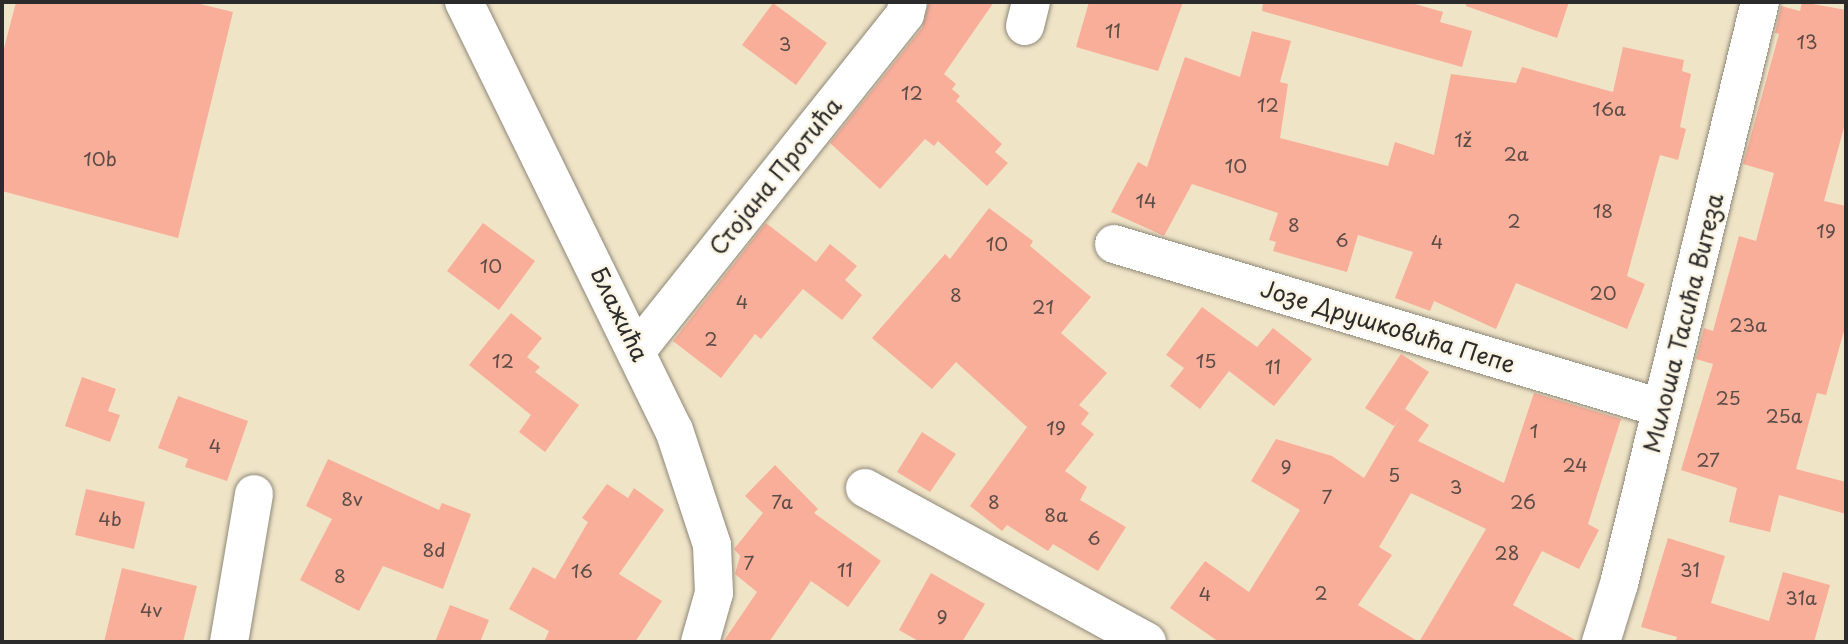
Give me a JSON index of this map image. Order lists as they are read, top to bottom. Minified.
{"streets":{"street":["Стојана Протића","Блажића","Милоша Тасића Витеза","Јозе Друшковића Пепе"]},"crossings":[["Стојана Протића","Блажића"],["Милоша Тасића Витеза","Јозе Друшковића Пепе"]],"house_numbers":["11","13","3","12","12","16a","1ž","2a","10b","10","14","18","2","8","19","6","4","10","10","20","8","4","21","23a","2","12","15","11","25","25a","19","1","4","27","24","9","5","3","7","8v","7a","8","26","8a","4b","6","8d","28","7","11","31","16","8","2","4","31a","4v","9"]}
